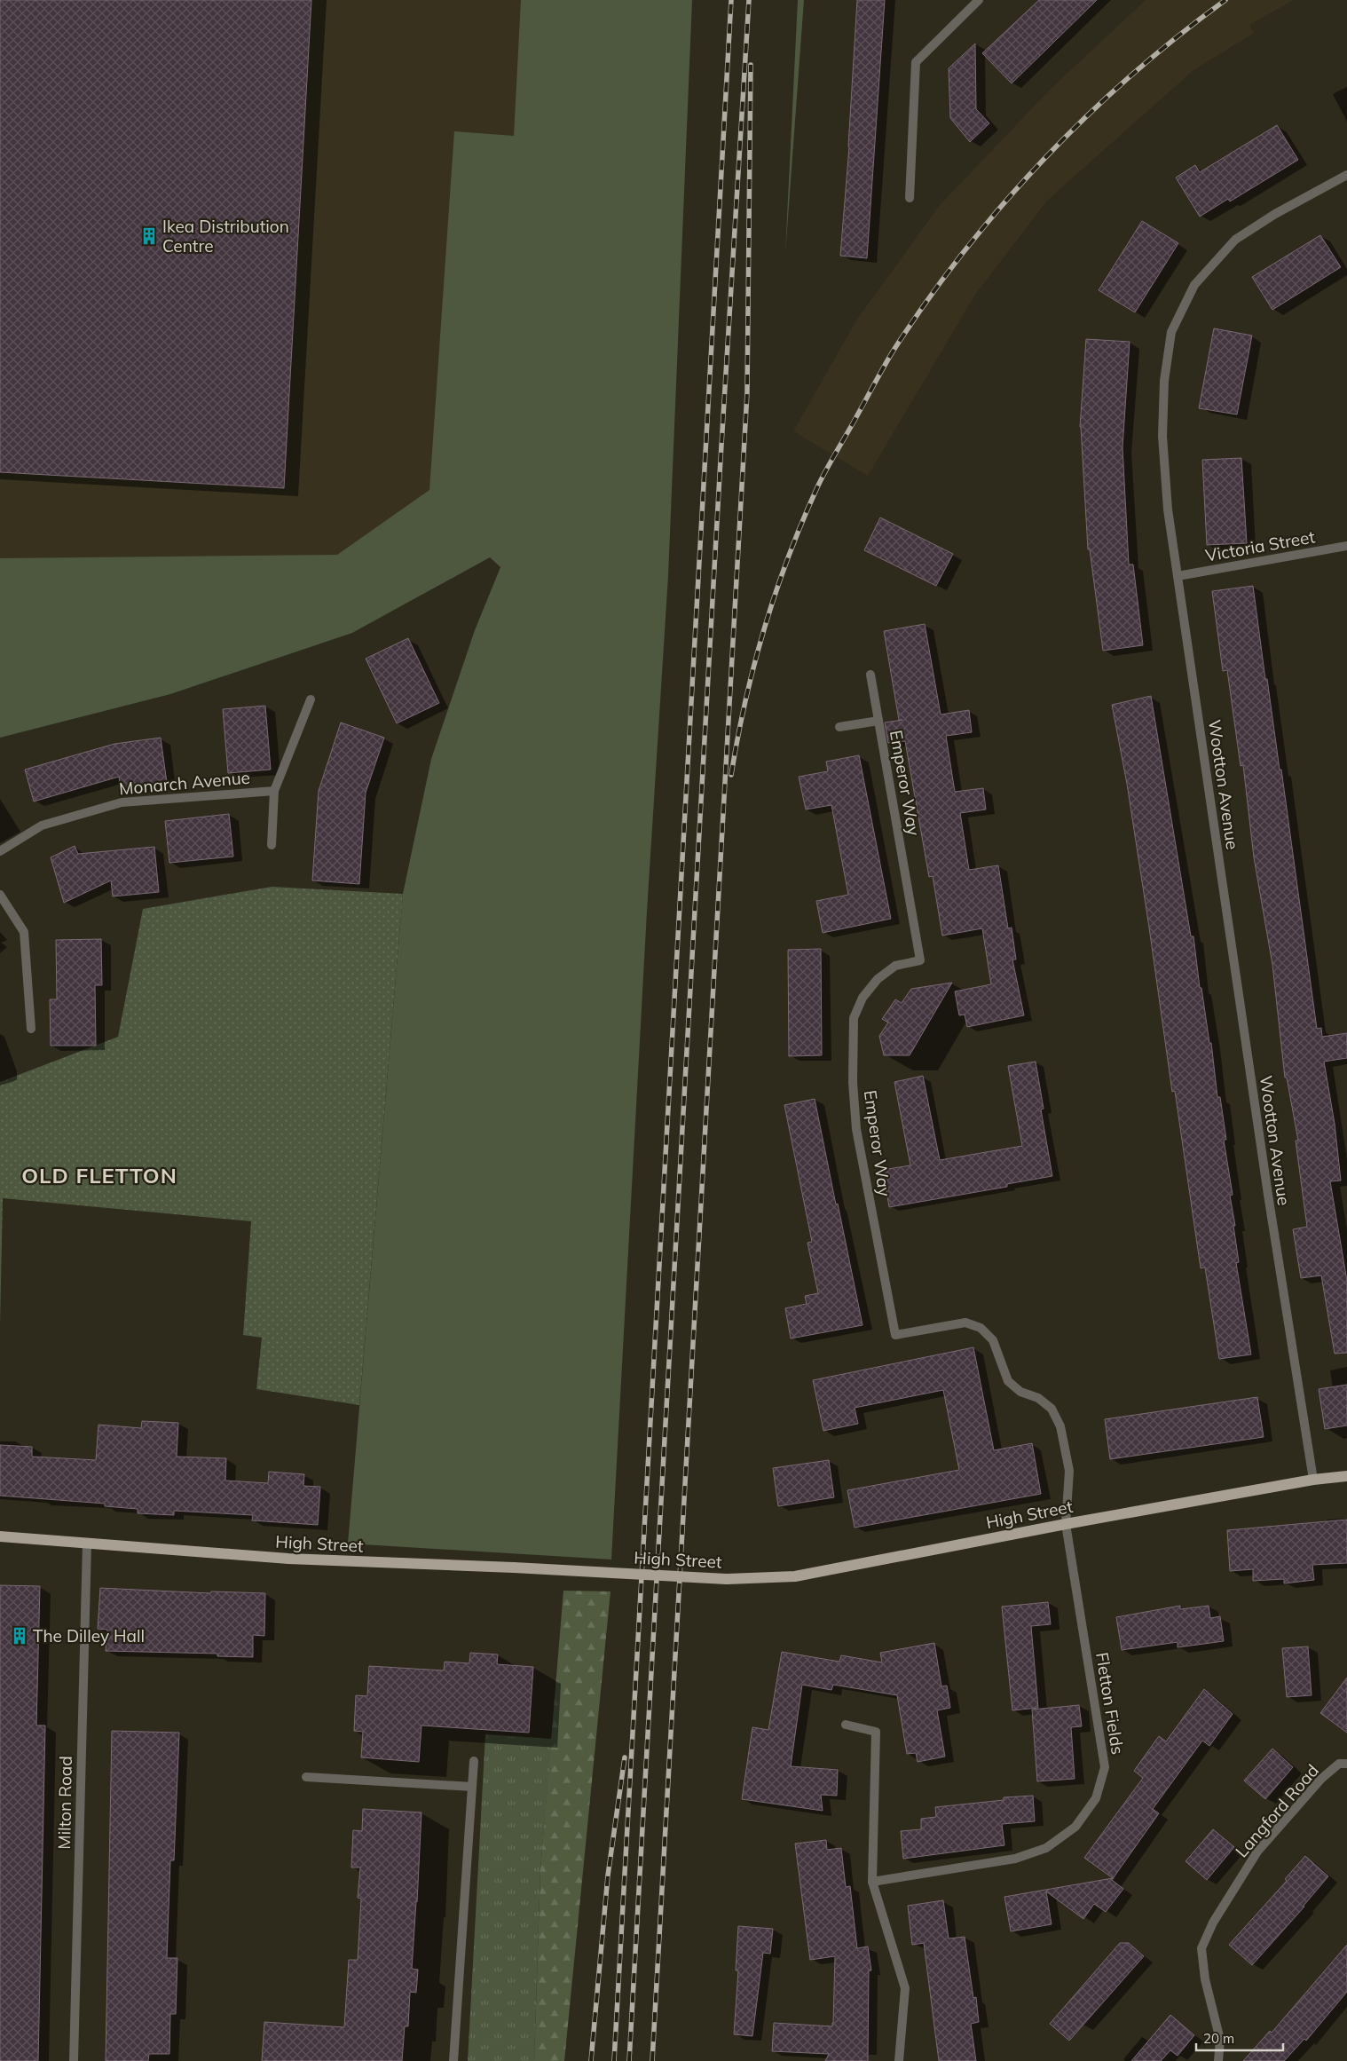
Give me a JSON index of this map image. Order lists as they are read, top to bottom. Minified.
{"streets":{"main road":["High Street"],"street":["Victoria Street","Monarch Avenue","Emperor Way","Wootton Avenue","Fletton Fields","Milton Road","Langford Road"]},"crossings":[["Victoria Street","Wootton Avenue"],["Emperor Way","High Street"],["Emperor Way","Fletton Fields"],["Wootton Avenue","High Street"],["High Street","Fletton Fields"],["High Street","Milton Road"]],"districts":["OLD FLETTON"],"places":{"building":["Ikea Distribution Centre","The Dilley Hall"]},"scale_bar":"20 m"}
